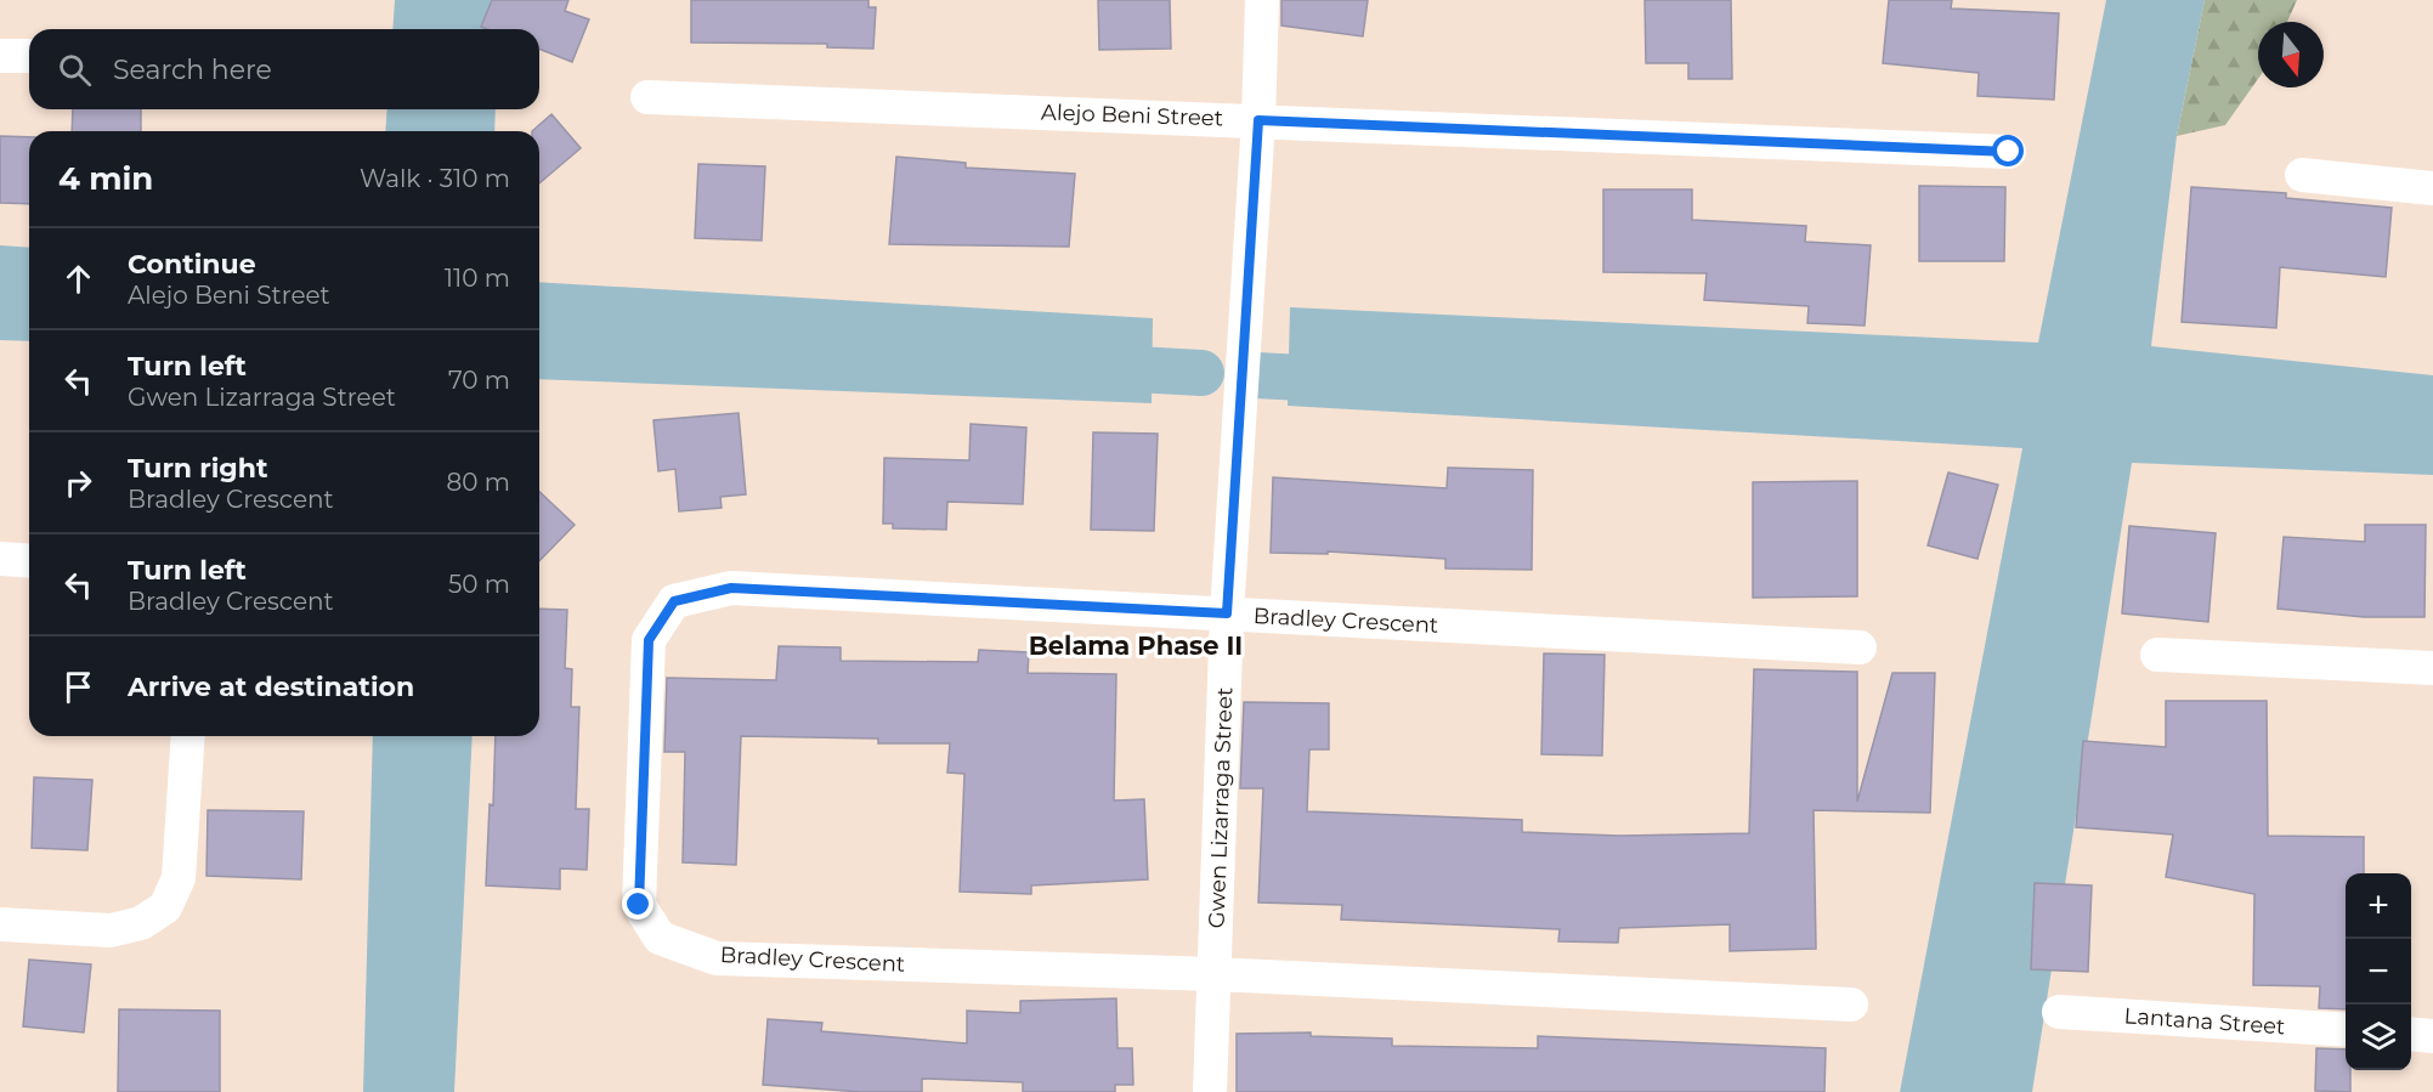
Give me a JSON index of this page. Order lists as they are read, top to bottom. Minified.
{"streets":{"street":["Alejo Beni Street","Bradley Crescent","Gwen Lizarraga Street","Lantana Street"]},"crossings":[["Alejo Beni Street","Gwen Lizarraga Street"],["Bradley Crescent","Gwen Lizarraga Street"]],"districts":["Belama Phase II"],"north":"bottom","page":{"search":"Search here","heading":["4 min","Walk · 310 m"],"list":[["Continue","Alejo Beni Street","110 m"],["Turn left","Gwen Lizarraga Street","70 m"],["Turn right","Bradley Crescent","80 m"],["Turn left","Bradley Crescent","50 m"],"Arrive at destination"],"map_buttons":["+","−"]}}
